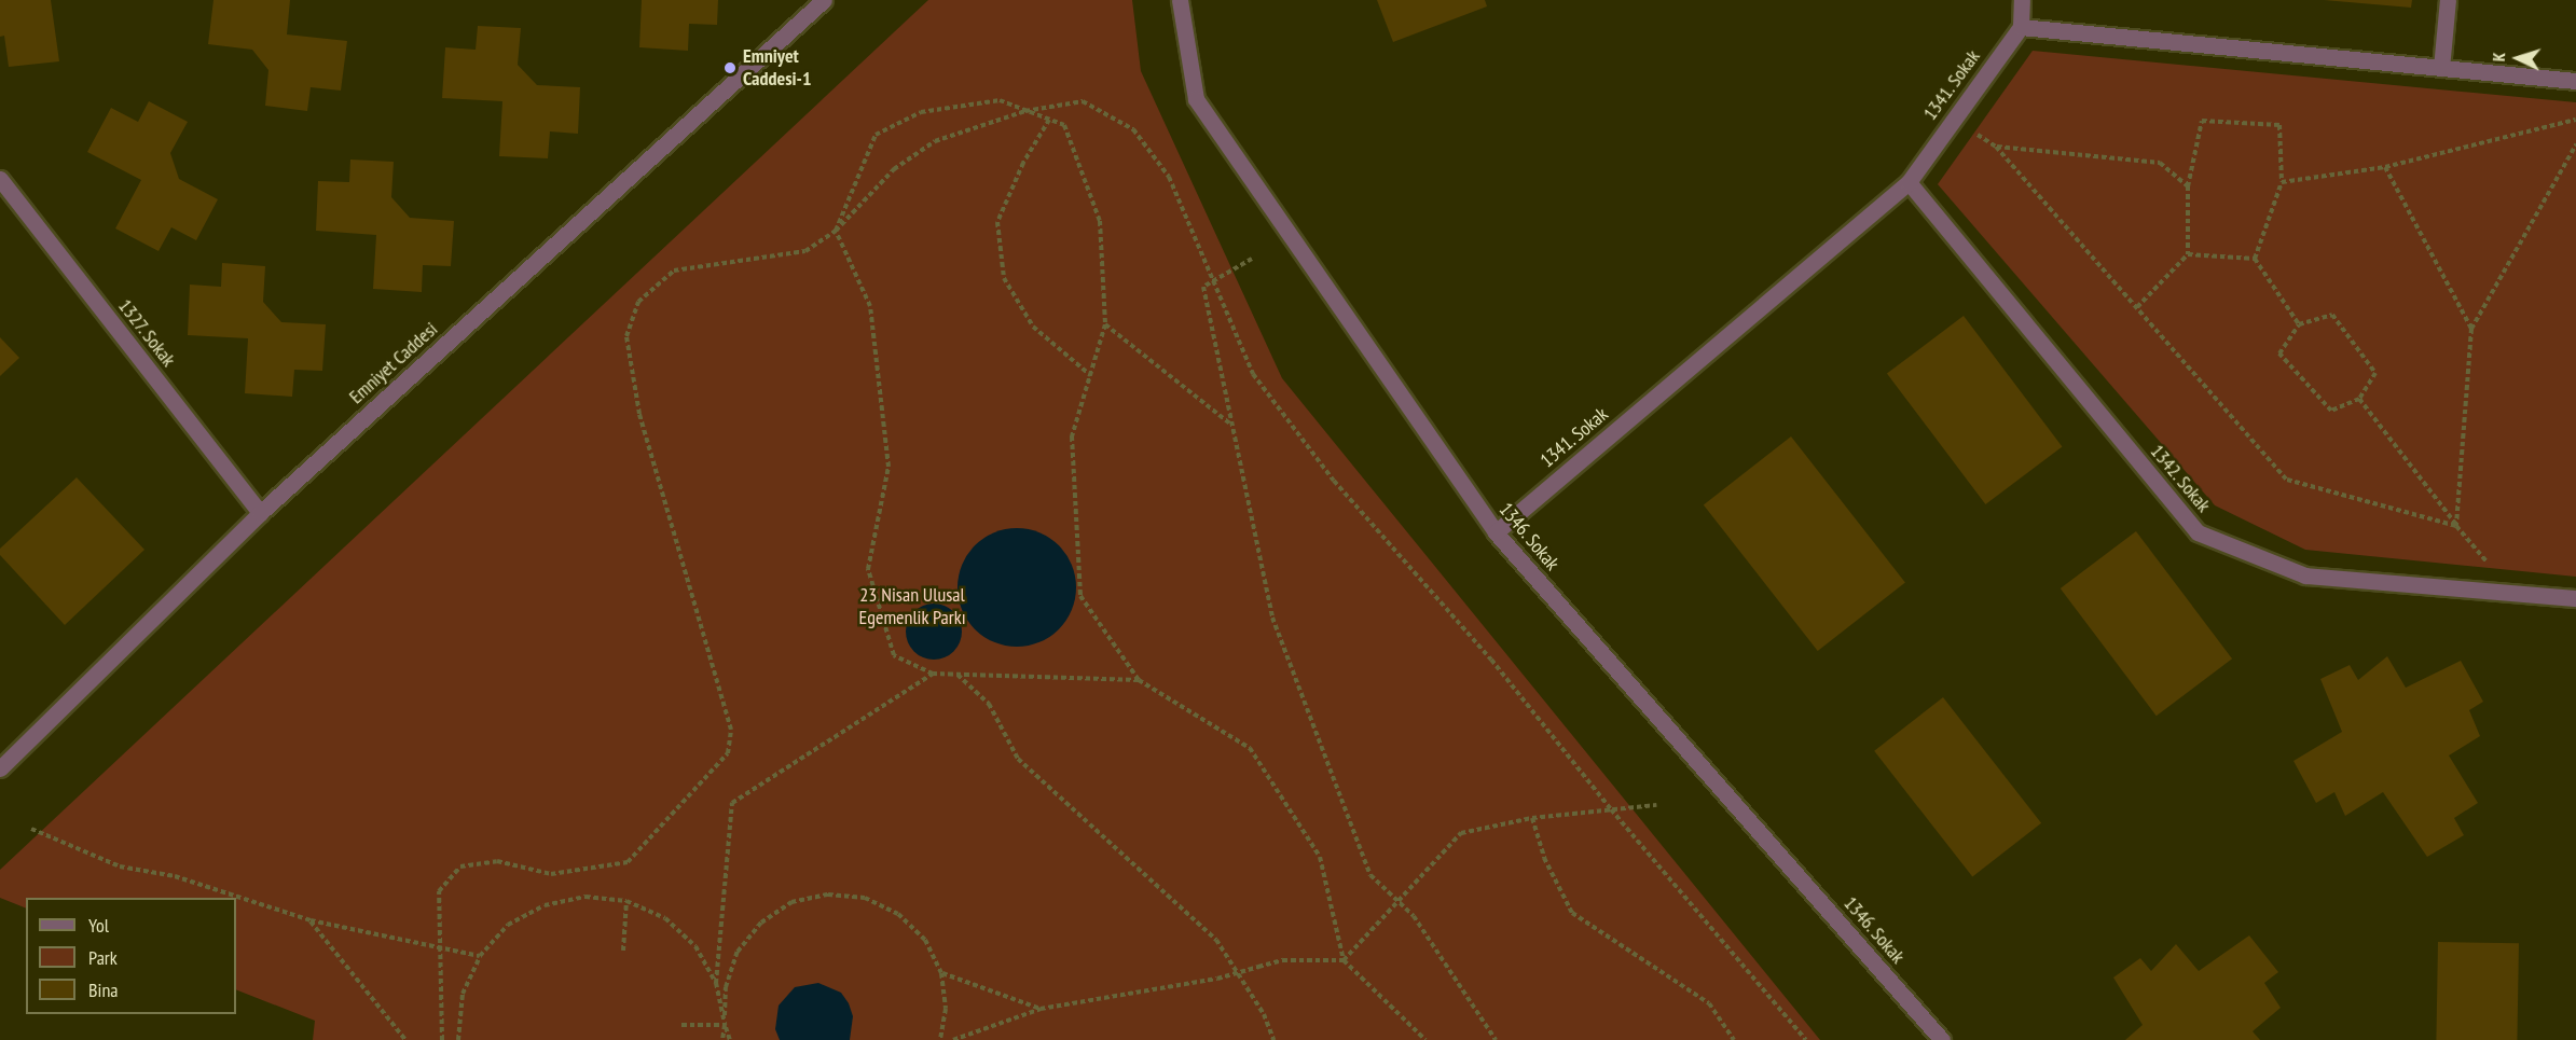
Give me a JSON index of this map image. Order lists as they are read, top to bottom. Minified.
{"streets":{"street":["1341. Sokak","1327. Sokak","Emniyet Caddesi","1342. Sokak","1346. Sokak"]},"crossings":[["1341. Sokak","1342. Sokak"],["1341. Sokak","1346. Sokak"],["1327. Sokak","Emniyet Caddesi"]],"parks":["23 Nisan Ulusal Egemenlik Parkı"],"places":["Emniyet Caddesi-1"],"legend":["Yol","Park","Bina"],"north":"left"}
